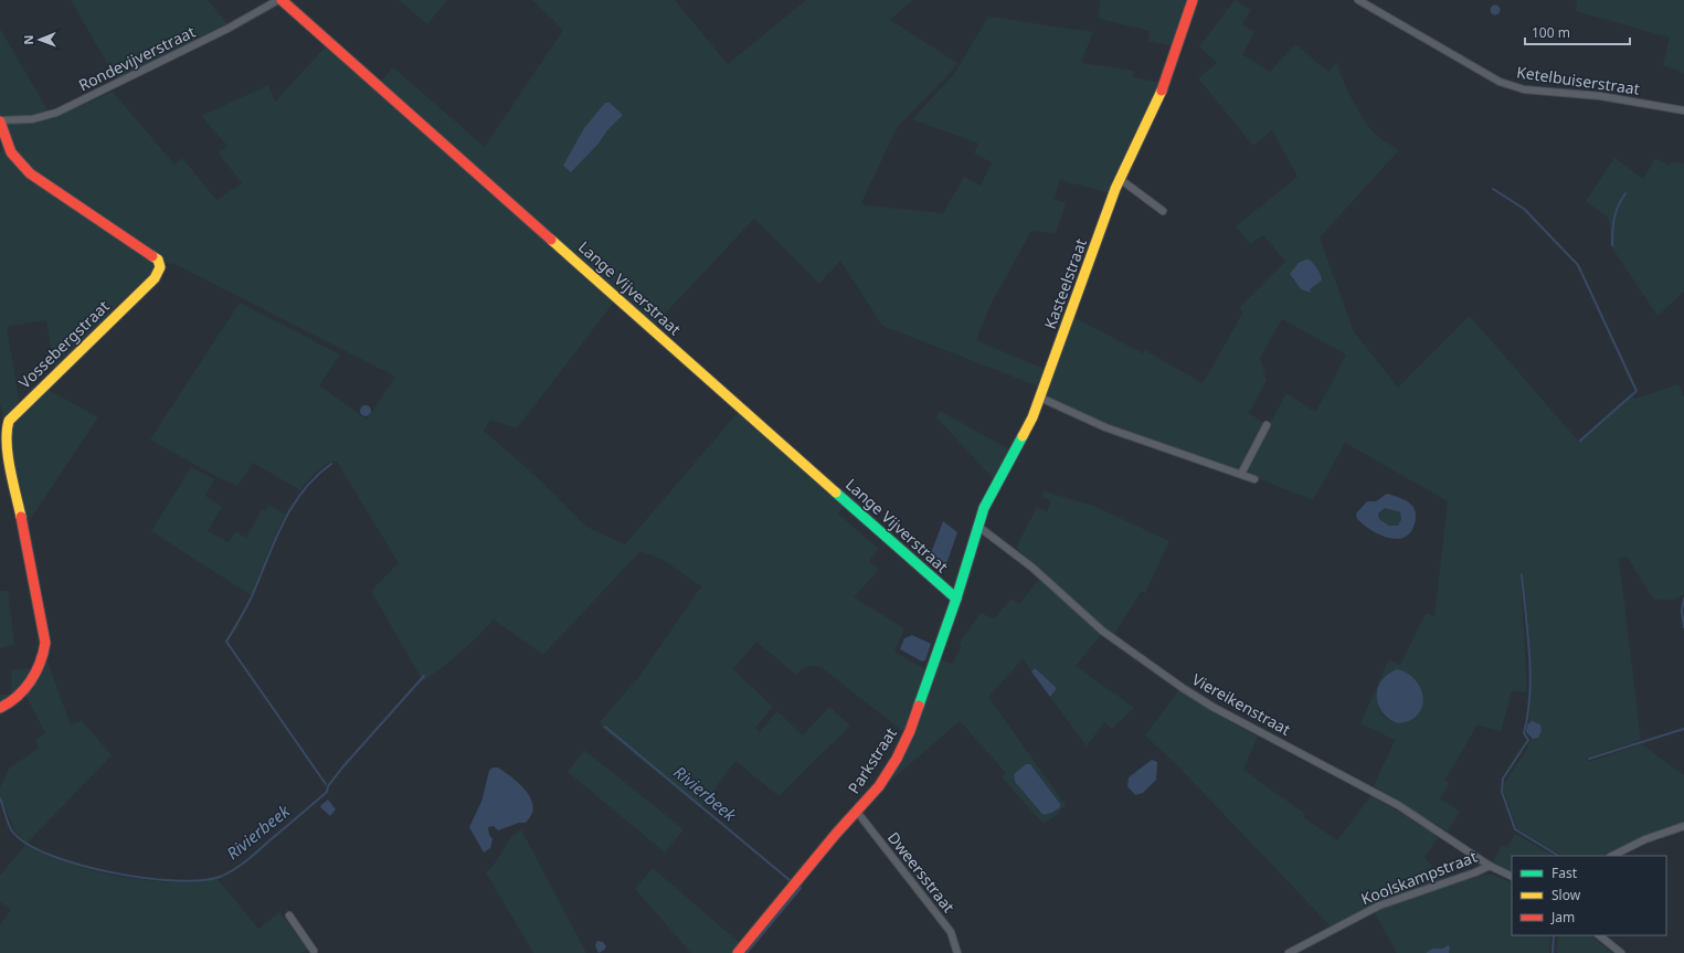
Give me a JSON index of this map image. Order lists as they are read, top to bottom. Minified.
{"streets":{"street":["Rondevijverstraat","Ketelbuiserstraat","Kasteelstraat","Lange Vijverstraat","Vossebergstraat","Viereikenstraat","Parkstraat","Dweersstraat","Koolskampstraat"]},"crossings":[["Rondevijverstraat","Vossebergstraat"],["Kasteelstraat","Viereikenstraat"],["Kasteelstraat","Parkstraat"],["Lange Vijverstraat","Parkstraat"],["Viereikenstraat","Parkstraat"],["Viereikenstraat","Koolskampstraat"],["Parkstraat","Dweersstraat"]],"water":["Rivierbeek"],"legend":["Fast","Slow","Jam"],"scale_bar":"100 m","north":"left"}
